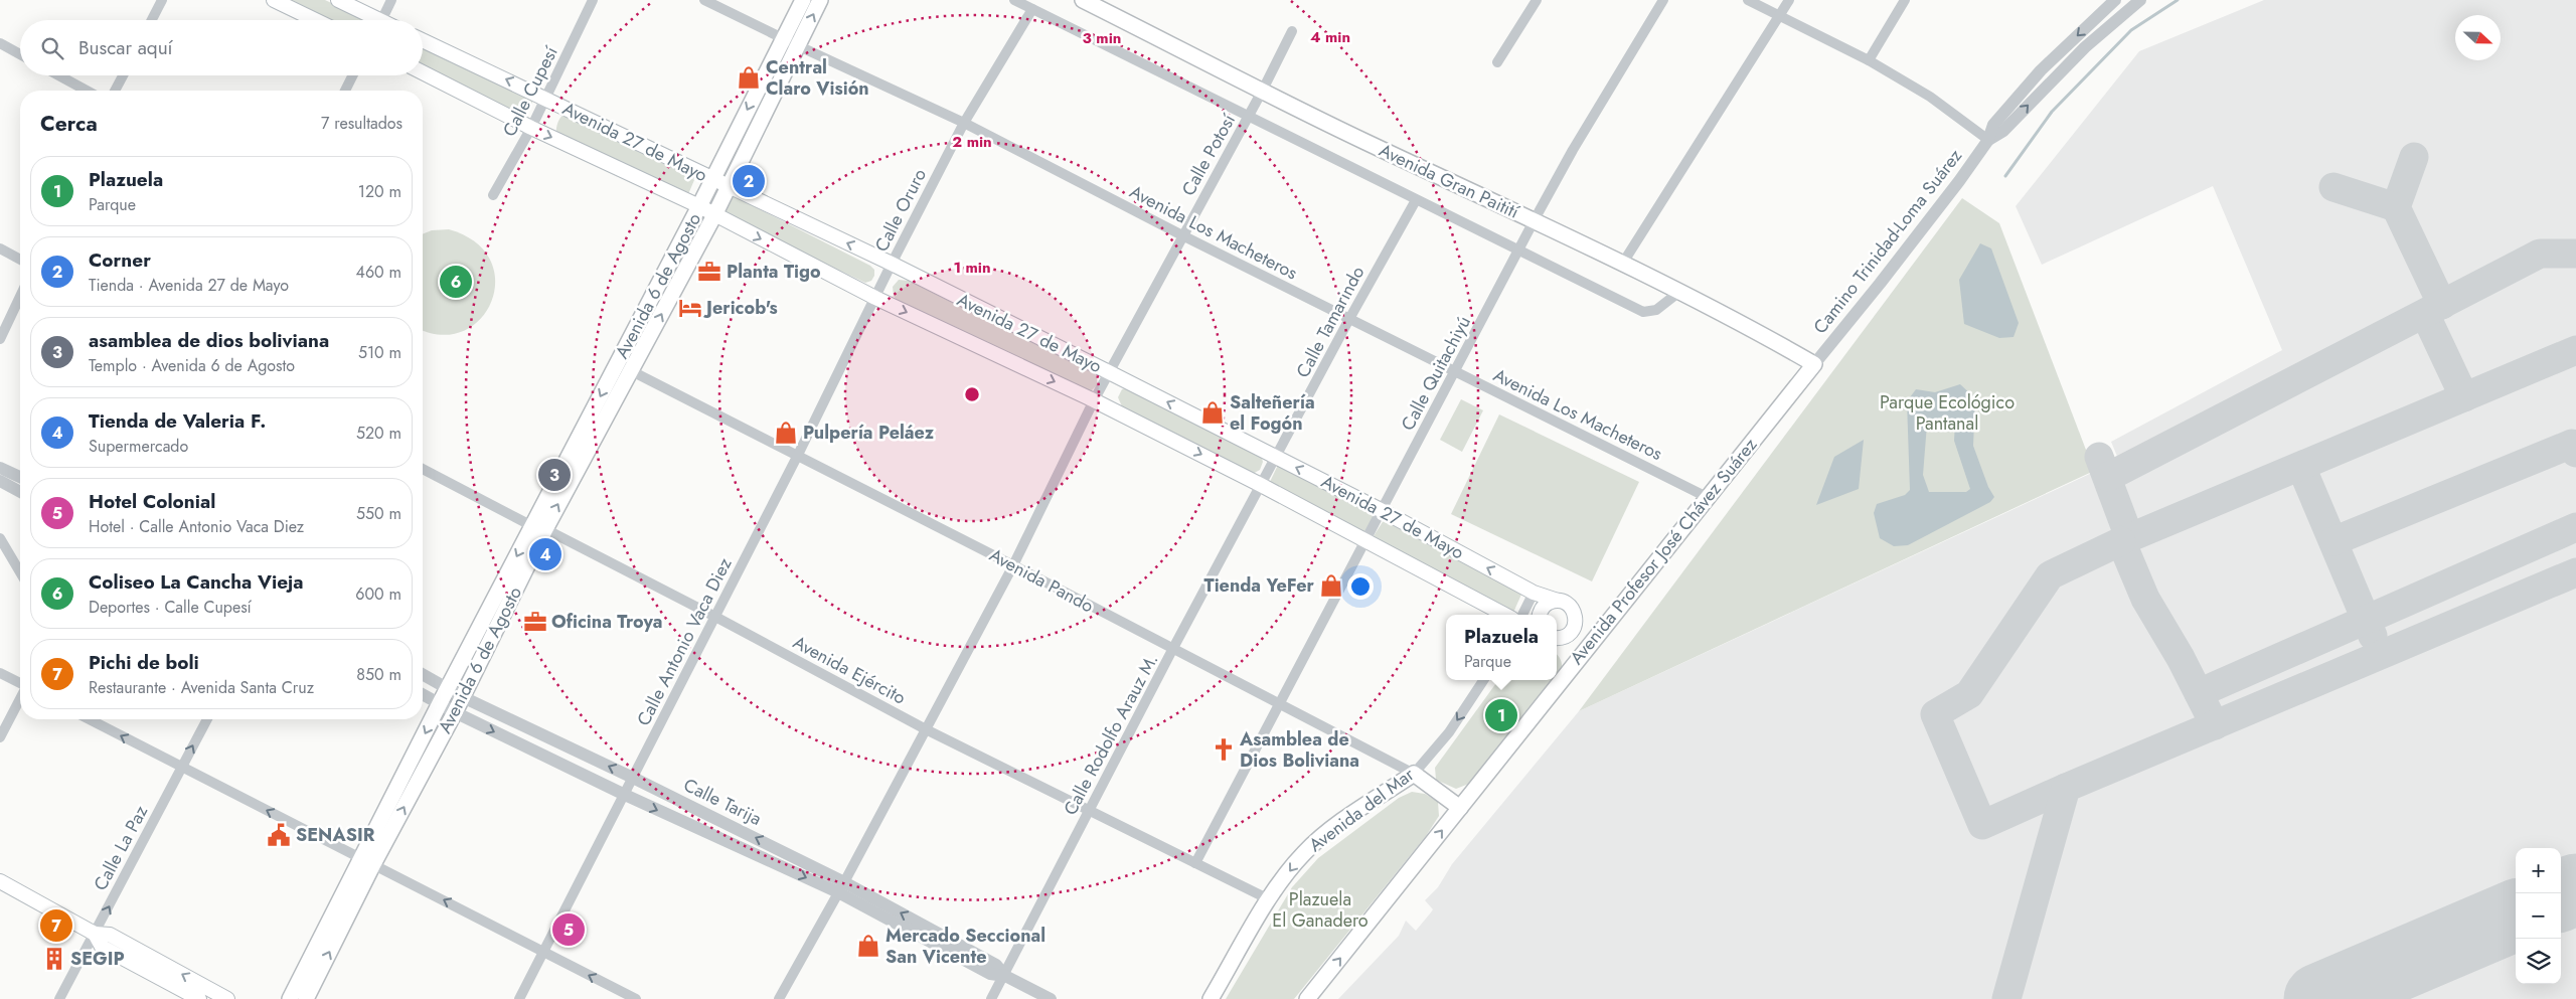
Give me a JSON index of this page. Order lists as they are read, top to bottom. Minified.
{"streets":{"main road":["Avenida 27 de Mayo","Avenida Gran Paitití","Avenida 6 de Agosto","Avenida Profesor José Chávez Suárez","Avenida Pando","Avenida del Mar"],"street":["Calle Cupesí","Calle Potosí","Calle Oruro","Avenida Los Macheteros","Camino Trinidad-Loma Suárez","Calle Tamarindo","Calle Quitachiyú","Calle Antonio Vaca Diez","Avenida Ejército","Calle Rodolfo Arauz M.","Calle Tarija","Calle La Paz"]},"crossings":[["Calle Cupesí","Avenida 27 de Mayo"],["Avenida 27 de Mayo","Calle Potosí"],["Avenida 27 de Mayo","Calle Oruro"],["Avenida 27 de Mayo","Avenida 6 de Agosto"],["Avenida 27 de Mayo","Calle Tamarindo"],["Avenida 27 de Mayo","Calle Quitachiyú"],["Avenida 27 de Mayo","Calle Antonio Vaca Diez"],["Avenida 27 de Mayo","Calle Rodolfo Arauz M."],["Calle Potosí","Avenida Gran Paitití"],["Calle Potosí","Avenida Los Macheteros"],["Calle Potosí","Avenida Pando"],["Calle Potosí","Avenida Ejército"],["Calle Potosí","Calle Tarija"],["Avenida Gran Paitití","Camino Trinidad-Loma Suárez"],["Avenida Gran Paitití","Calle Quitachiyú"],["Avenida Gran Paitití","Avenida Profesor José Chávez Suárez"],["Calle Oruro","Avenida Los Macheteros"],["Calle Oruro","Calle Antonio Vaca Diez"],["Avenida Los Macheteros","Avenida 6 de Agosto"],["Avenida Los Macheteros","Calle Tamarindo"],["Avenida Los Macheteros","Calle Quitachiyú"],["Avenida Los Macheteros","Avenida Profesor José Chávez Suárez"],["Camino Trinidad-Loma Suárez","Avenida Profesor José Chávez Suárez"],["Avenida 6 de Agosto","Avenida Pando"],["Avenida 6 de Agosto","Avenida Ejército"],["Avenida 6 de Agosto","Calle Tarija"],["Calle Tamarindo","Calle Rodolfo Arauz M."],["Calle Quitachiyú","Avenida Pando"],["Calle Quitachiyú","Avenida Ejército"],["Avenida Profesor José Chávez Suárez","Avenida Pando"],["Avenida Pando","Calle Antonio Vaca Diez"],["Avenida Pando","Calle Rodolfo Arauz M."],["Avenida Pando","Avenida del Mar"],["Calle Antonio Vaca Diez","Avenida Ejército"],["Calle Antonio Vaca Diez","Calle Tarija"],["Avenida Ejército","Calle Rodolfo Arauz M."],["Avenida Ejército","Avenida del Mar"],["Calle Rodolfo Arauz M.","Calle Tarija"]],"one_way":["Avenida del Mar","Calle La Paz"],"parks":["Parque Ecológico Pantanal","Plazuela El Ganadero"],"places":{"shop":["Central Claro Visión","Salteñería el Fogón","Pulpería Peláez","Tienda YeFer","Mercado Seccional San Vicente"],"office":["Planta Tigo","Oficina Troya"],"hotel":["Jericob's"],"church":["Asamblea de Dios Boliviana"],"public building":["SENASIR"],"building":["SEGIP"]},"north":"right","page":{"search":"Buscar aquí","heading":["Cerca","7 resultados"],"list":[{"mark":"1","name":"Plazuela","note":"Parque","value":"120 m"},{"mark":"2","name":"Corner","note":"Tienda · Avenida 27 de Mayo","value":"460 m"},{"mark":"3","name":"asamblea de dios boliviana","note":"Templo · Avenida 6 de Agosto","value":"510 m"},{"mark":"4","name":"Tienda de Valeria F.","note":"Supermercado","value":"520 m"},{"mark":"5","name":"Hotel Colonial","note":"Hotel · Calle Antonio Vaca Diez","value":"550 m"},{"mark":"6","name":"Coliseo La Cancha Vieja","note":"Deportes · Calle Cupesí","value":"600 m"},{"mark":"7","name":"Pichi de boli","note":"Restaurante · Avenida Santa Cruz","value":"850 m"}],"pins":["2","6","3","4","1","7","5"],"popup":["Plazuela","Parque"],"map_buttons":["+","−"]},"rings":["4 min","3 min","2 min","1 min"]}
